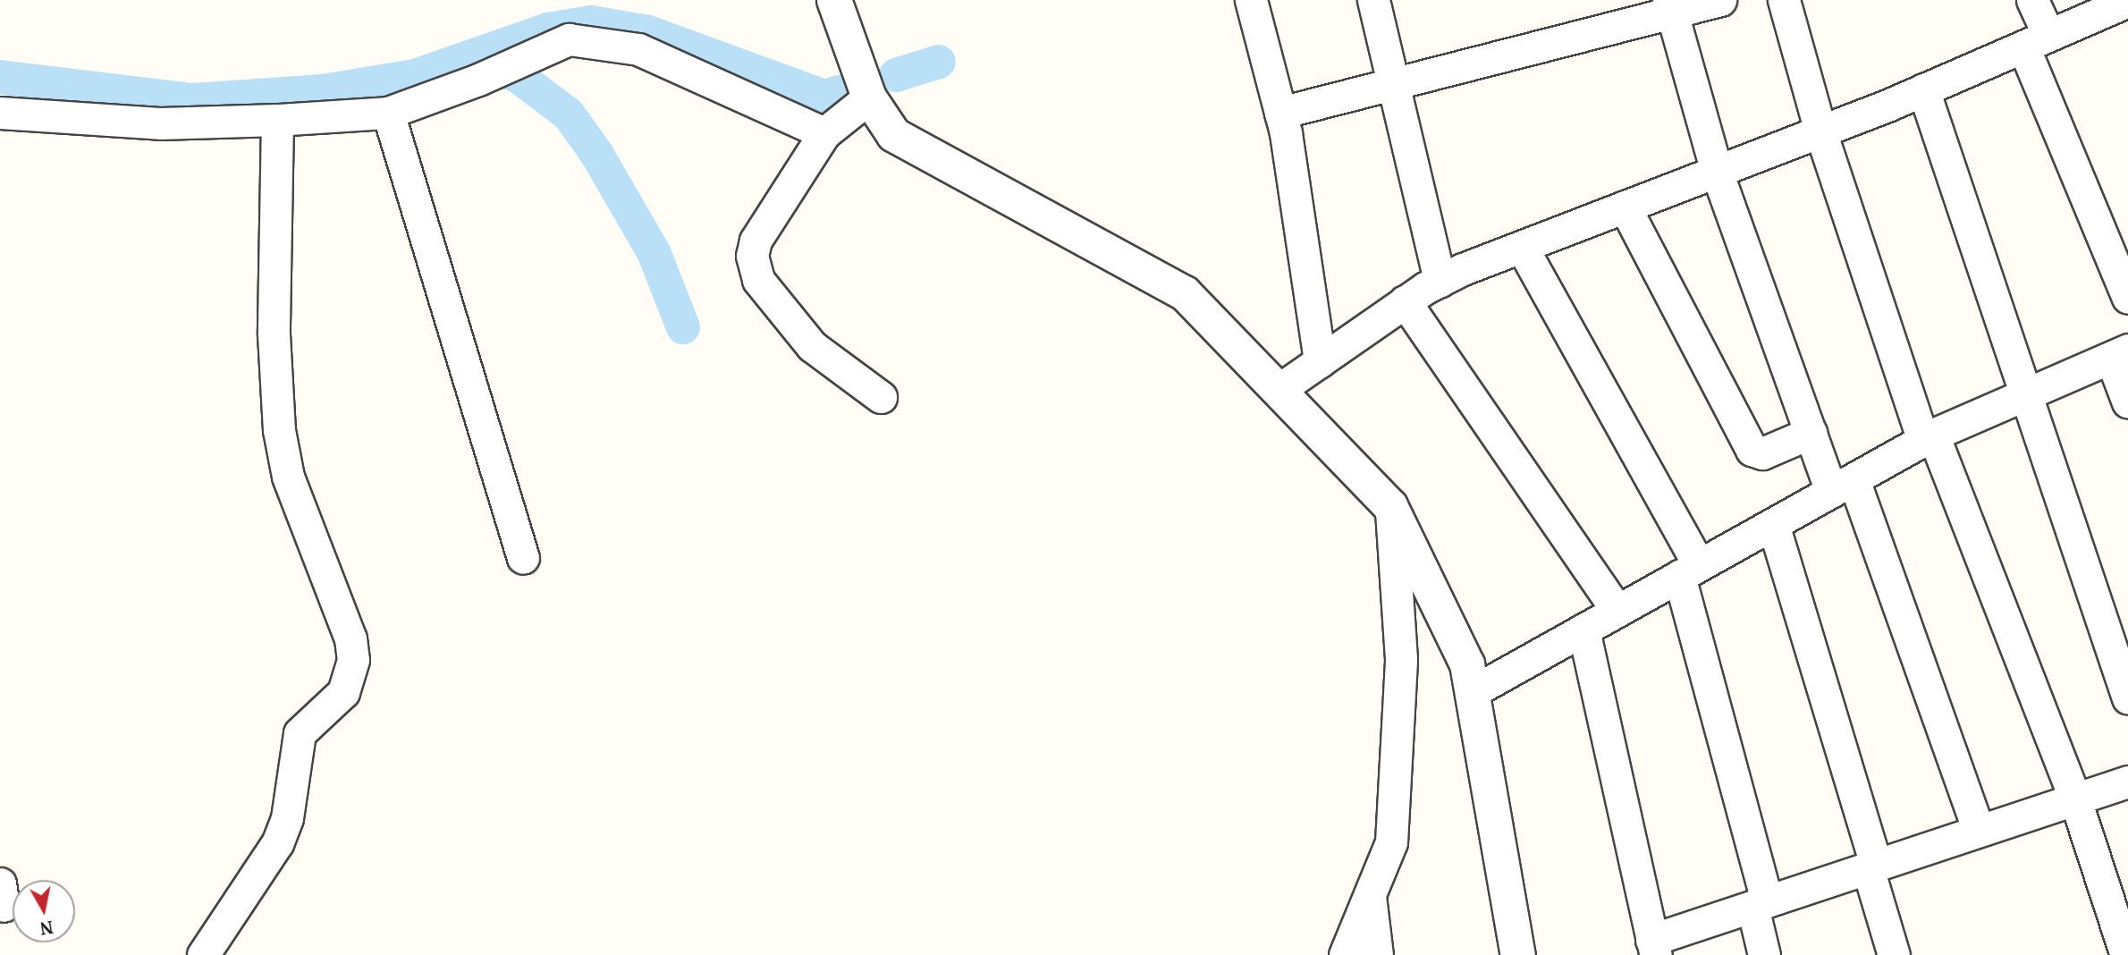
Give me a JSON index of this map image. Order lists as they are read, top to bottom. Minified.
{"north":"bottom"}
